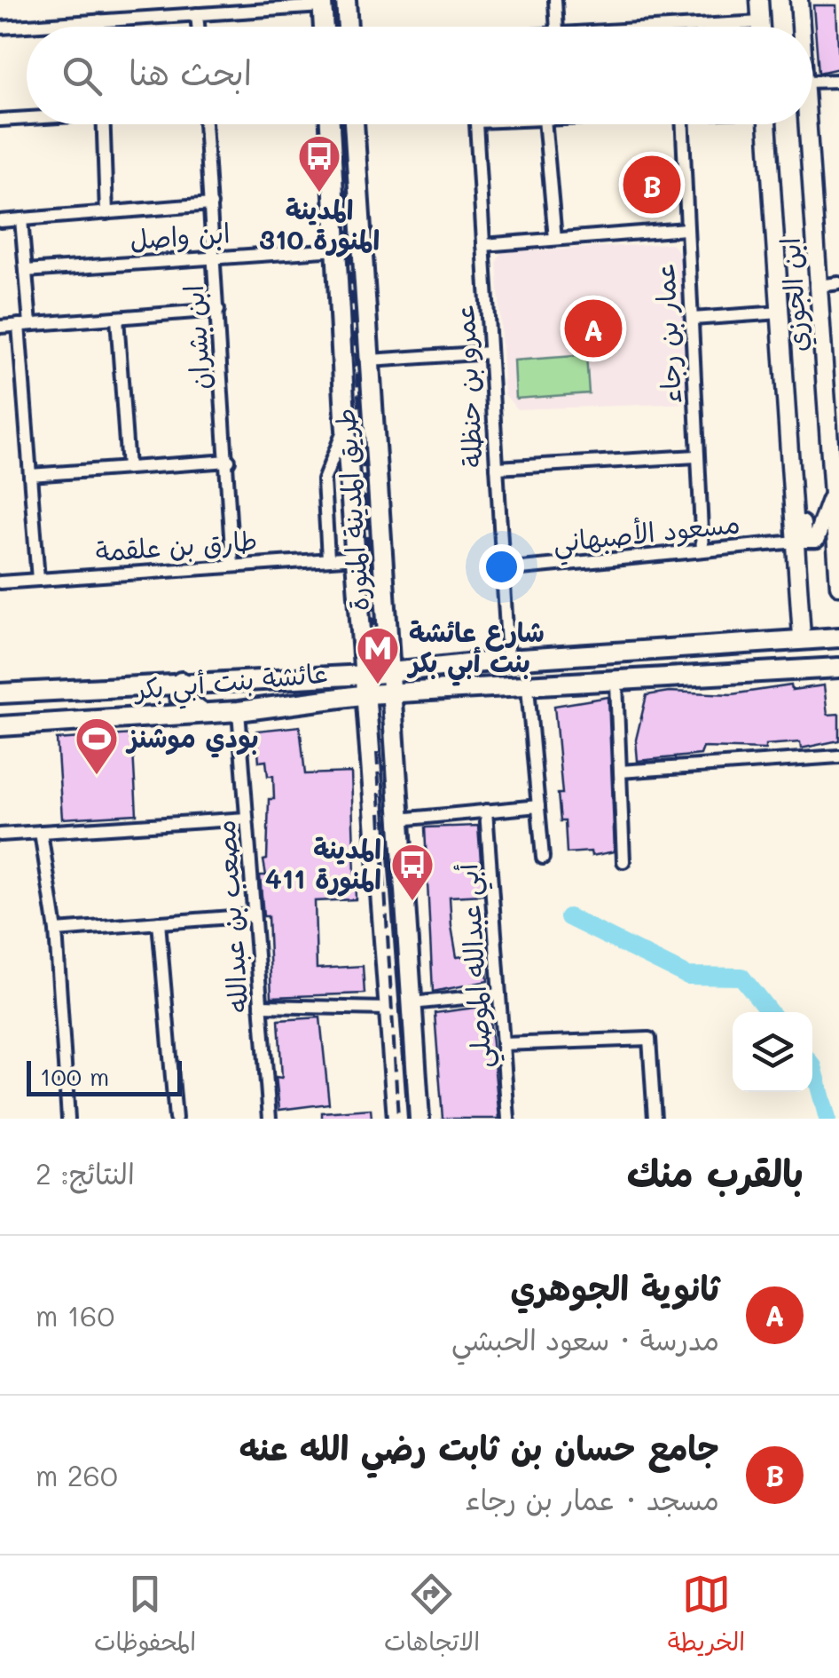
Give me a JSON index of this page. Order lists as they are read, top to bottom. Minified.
{"streets":{"main road":["طريق المدينة المنورة","عائشة بنت أبي بكر"],"street":["ابن واصل","ابن الجوزي","عمار بن رجاء","ابن بشران","عمرو بن حنظلة","مسعود الأصبهاني","طارق بن علقمة","مصعب بن عبدالله","أبي عبدالله الموصلي"]},"crossings":[["ابن واصل","ابن بشران"],["ابن واصل","طريق المدينة المنورة"],["ابن الجوزي","مسعود الأصبهاني"],["ابن الجوزي","عائشة بنت أبي بكر"],["عمار بن رجاء","مسعود الأصبهاني"],["ابن بشران","طارق بن علقمة"],["عمرو بن حنظلة","مسعود الأصبهاني"],["عمرو بن حنظلة","عائشة بنت أبي بكر"],["طريق المدينة المنورة","طارق بن علقمة"],["طريق المدينة المنورة","عائشة بنت أبي بكر"],["عائشة بنت أبي بكر","مصعب بن عبدالله"]],"places":{"bus stop":["المدينة المنورة 310","المدينة المنورة 411"],"metro station":["شارع عائشة بنت أبي بكر"],"sports":["بودي موشنز"]},"scale_bar":"100 m","page":{"search":"ابحث هنا","pins":["B","A"],"scale":"100 m","heading":["بالقرب منك","النتائج: 2"],"list":[{"mark":"A","name":"ثانوية الجوهري","note":"مدرسة · سعود الحبشي","value":"160 m"},{"mark":"B","name":"جامع حسان بن ثابت رضي الله عنه","note":"مسجد · عمار بن رجاء","value":"260 m"}],"nav":["الخريطة","الاتجاهات","المحفوظات"]}}
